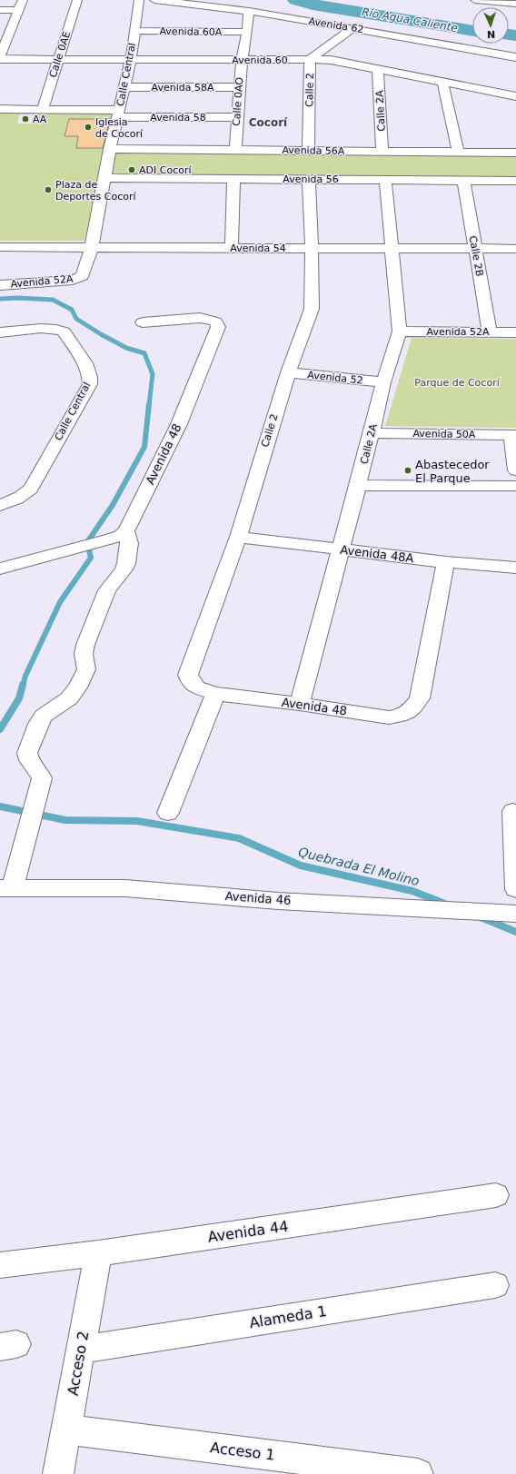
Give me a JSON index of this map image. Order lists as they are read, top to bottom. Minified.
{"streets":{"street":["Avenida 62","Avenida 60A","Calle 0AE","Avenida 60","Calle Central","Avenida 58A","Calle 2","Calle 0AO","Calle 2A","Avenida 58","Avenida 56A","Avenida 56","Avenida 54","Calle 2B","Avenida 52A","Avenida 52","Avenida 50A","Avenida 48","Avenida 48A","Avenida 46","Avenida 44","Alameda 1","Acceso 2","Acceso 1"]},"crossings":[["Avenida 62","Calle 2"],["Avenida 62","Calle 0AO"],["Avenida 60A","Calle Central"],["Avenida 60A","Calle 0AO"],["Calle 0AE","Avenida 60"],["Calle 0AE","Avenida 58"],["Avenida 60","Calle Central"],["Avenida 60","Calle 2"],["Avenida 60","Calle 0AO"],["Avenida 60","Calle 2A"],["Calle Central","Avenida 58A"],["Calle Central","Avenida 58"],["Calle Central","Avenida 56A"],["Calle Central","Avenida 56"],["Calle Central","Avenida 54"],["Calle Central","Avenida 52A"],["Avenida 58A","Calle 0AO"],["Calle 2","Avenida 56A"],["Calle 2","Avenida 56"],["Calle 2","Avenida 54"],["Calle 2","Avenida 52"],["Calle 2","Avenida 48"],["Calle 2","Avenida 48A"],["Calle 0AO","Avenida 58"],["Calle 0AO","Avenida 56A"],["Calle 2A","Avenida 56A"],["Calle 2A","Avenida 56"],["Calle 2A","Avenida 54"],["Calle 2A","Avenida 52A"],["Calle 2A","Avenida 52"],["Calle 2A","Avenida 50A"],["Calle 2A","Avenida 48"],["Calle 2A","Avenida 48A"],["Avenida 56","Calle 2B"],["Avenida 54","Calle 2B"],["Calle 2B","Avenida 52A"],["Avenida 48","Avenida 48A"],["Avenida 44","Acceso 2"],["Alameda 1","Acceso 2"],["Acceso 2","Acceso 1"]],"districts":["Cocorí"],"water":["Río Agua Caliente","Quebrada El Molino"],"parks":["Parque de Cocorí"],"places":["AA","Iglesia de Cocorí","ADI Cocorí","Plaza de Deportes Cocorí","Abastecedor El Parque"],"north":"bottom"}
